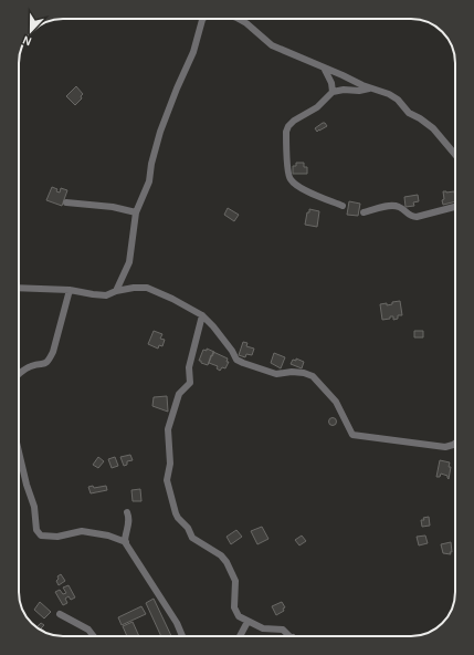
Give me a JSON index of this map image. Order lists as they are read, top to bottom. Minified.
{"north":"bottom"}
